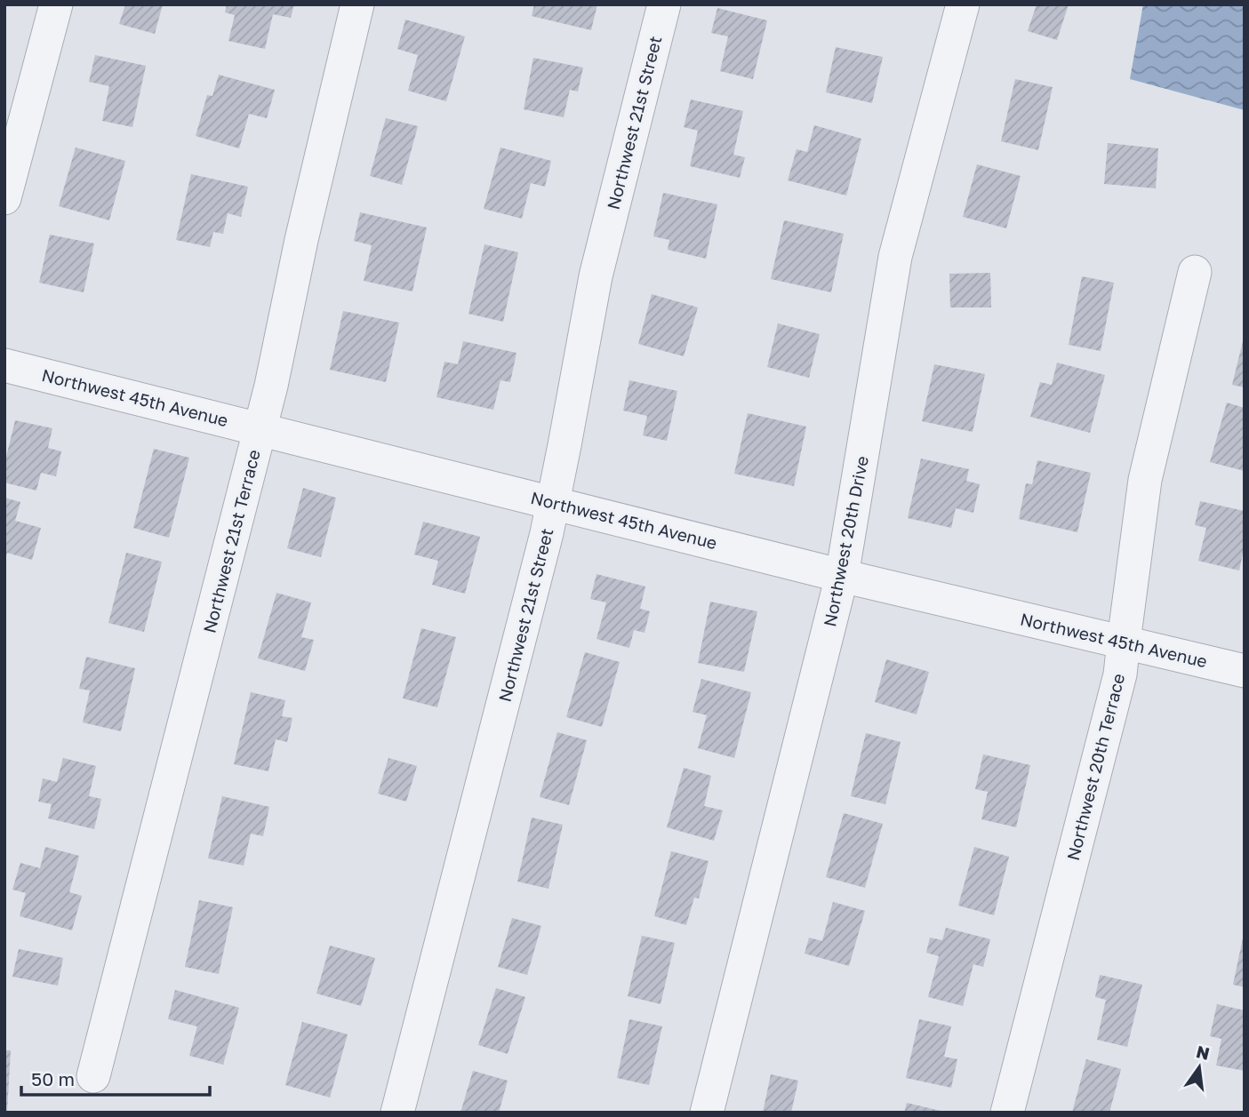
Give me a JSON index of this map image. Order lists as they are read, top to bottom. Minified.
{"streets":{"street":["Northwest 21st Street","Northwest 45th Avenue","Northwest 21st Terrace","Northwest 20th Drive","Northwest 20th Terrace"]},"crossings":[["Northwest 21st Street","Northwest 45th Avenue"],["Northwest 45th Avenue","Northwest 21st Terrace"],["Northwest 45th Avenue","Northwest 20th Drive"],["Northwest 45th Avenue","Northwest 20th Terrace"]],"scale_bar":"50 m","north":"top"}
